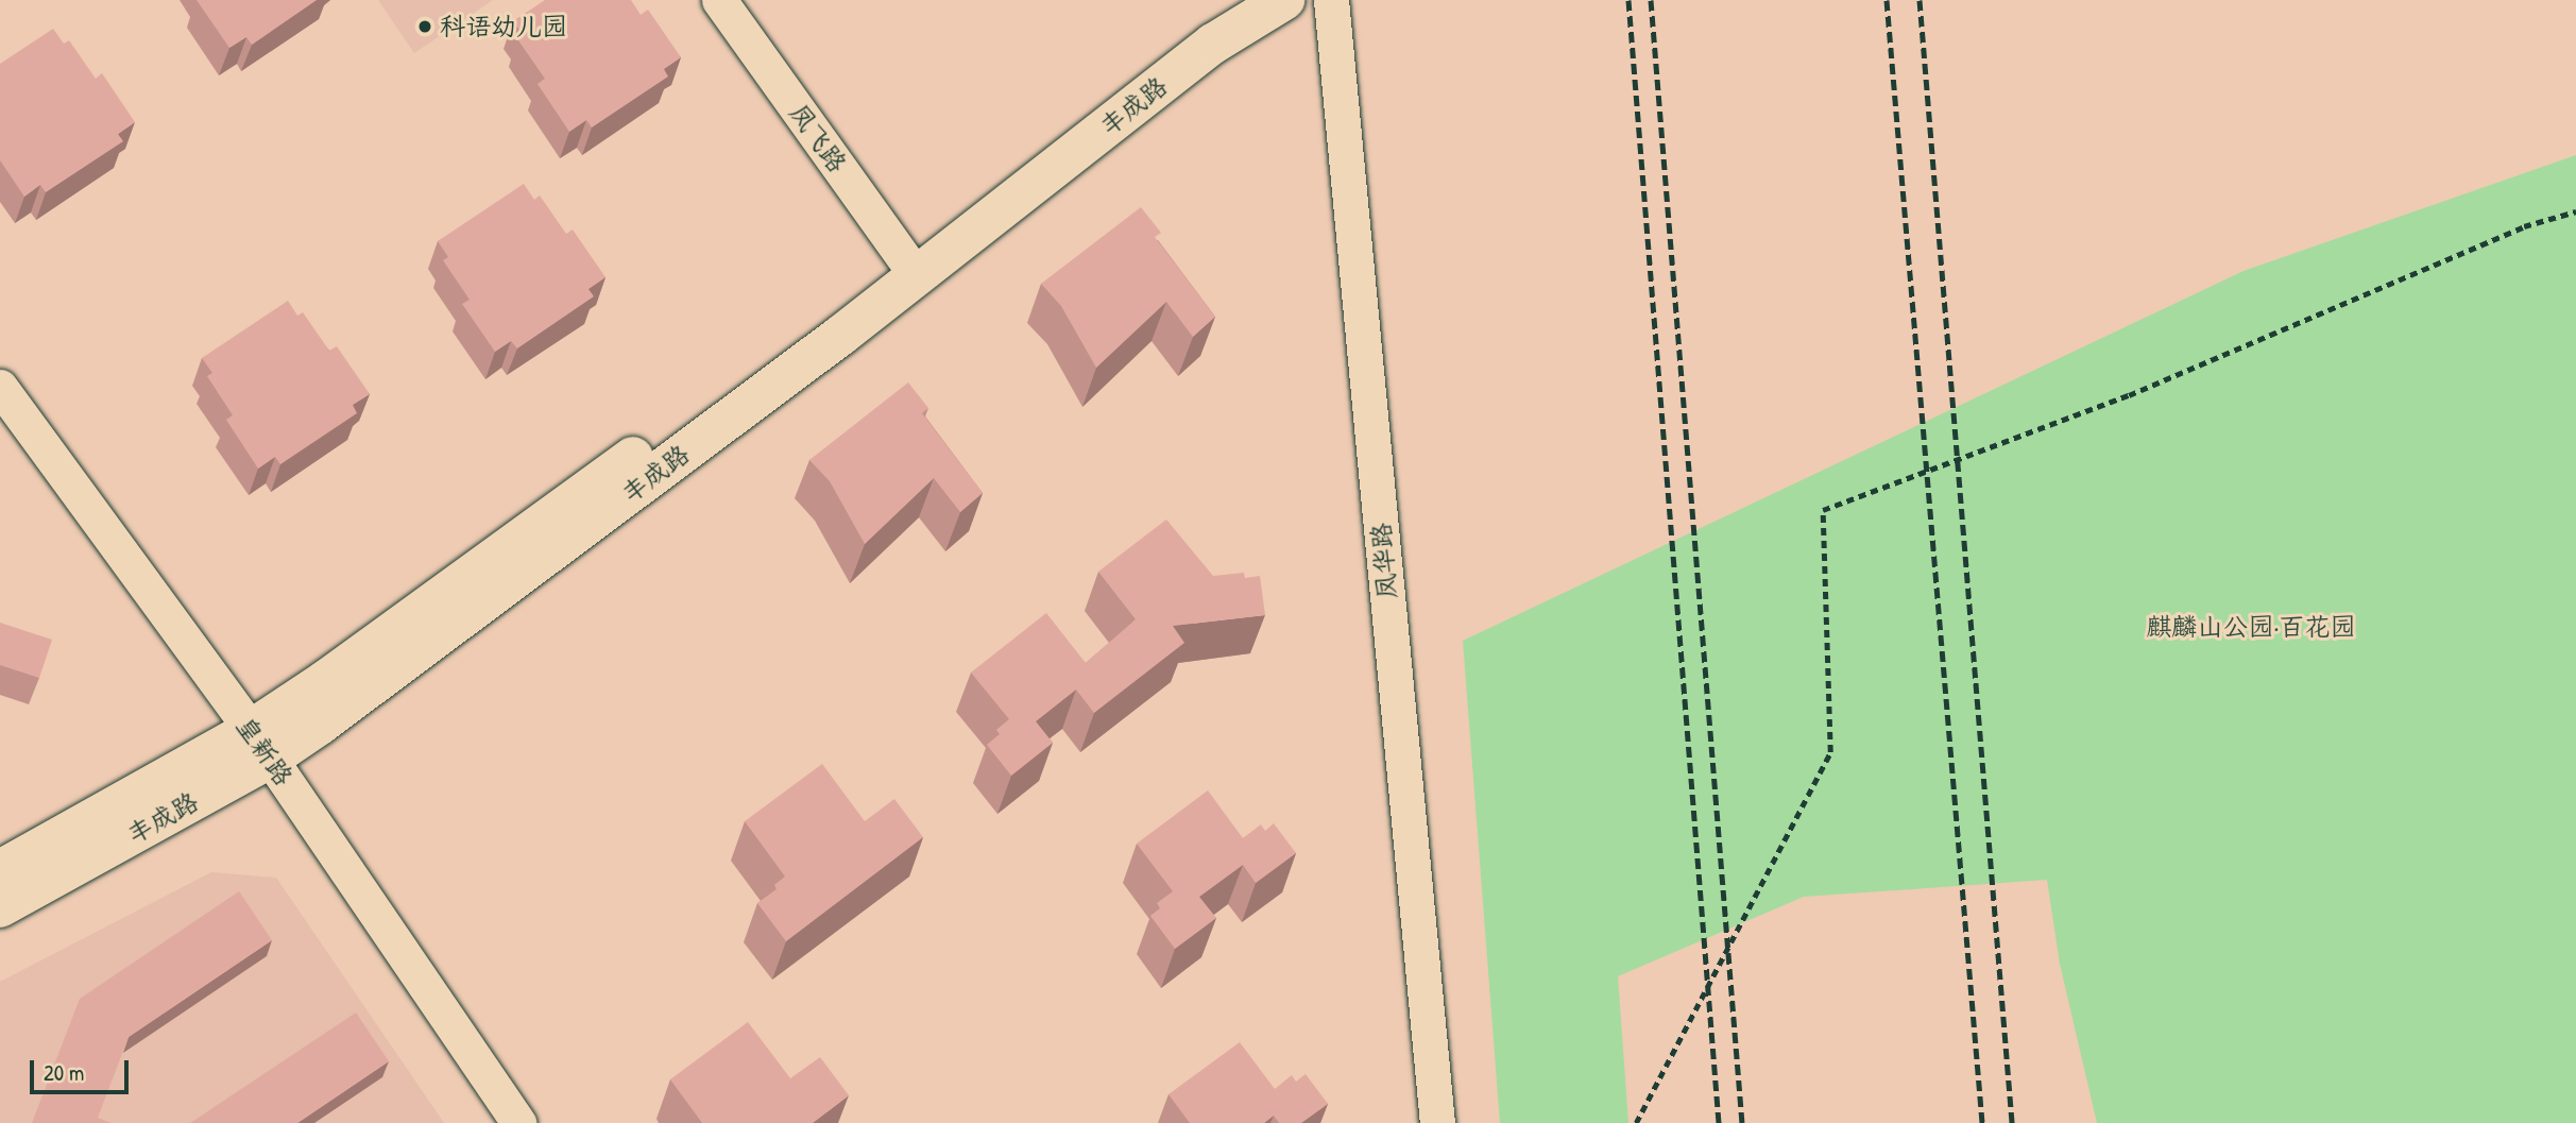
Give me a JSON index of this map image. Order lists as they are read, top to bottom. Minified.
{"streets":{"main road":["丰成路"],"street":["凤飞路","凤华路","皇新路"]},"crossings":[["丰成路","凤飞路"],["丰成路","皇新路"]],"parks":["麒麟山公园·百花园"],"places":["科语幼儿园"],"scale_bar":"20 m"}
